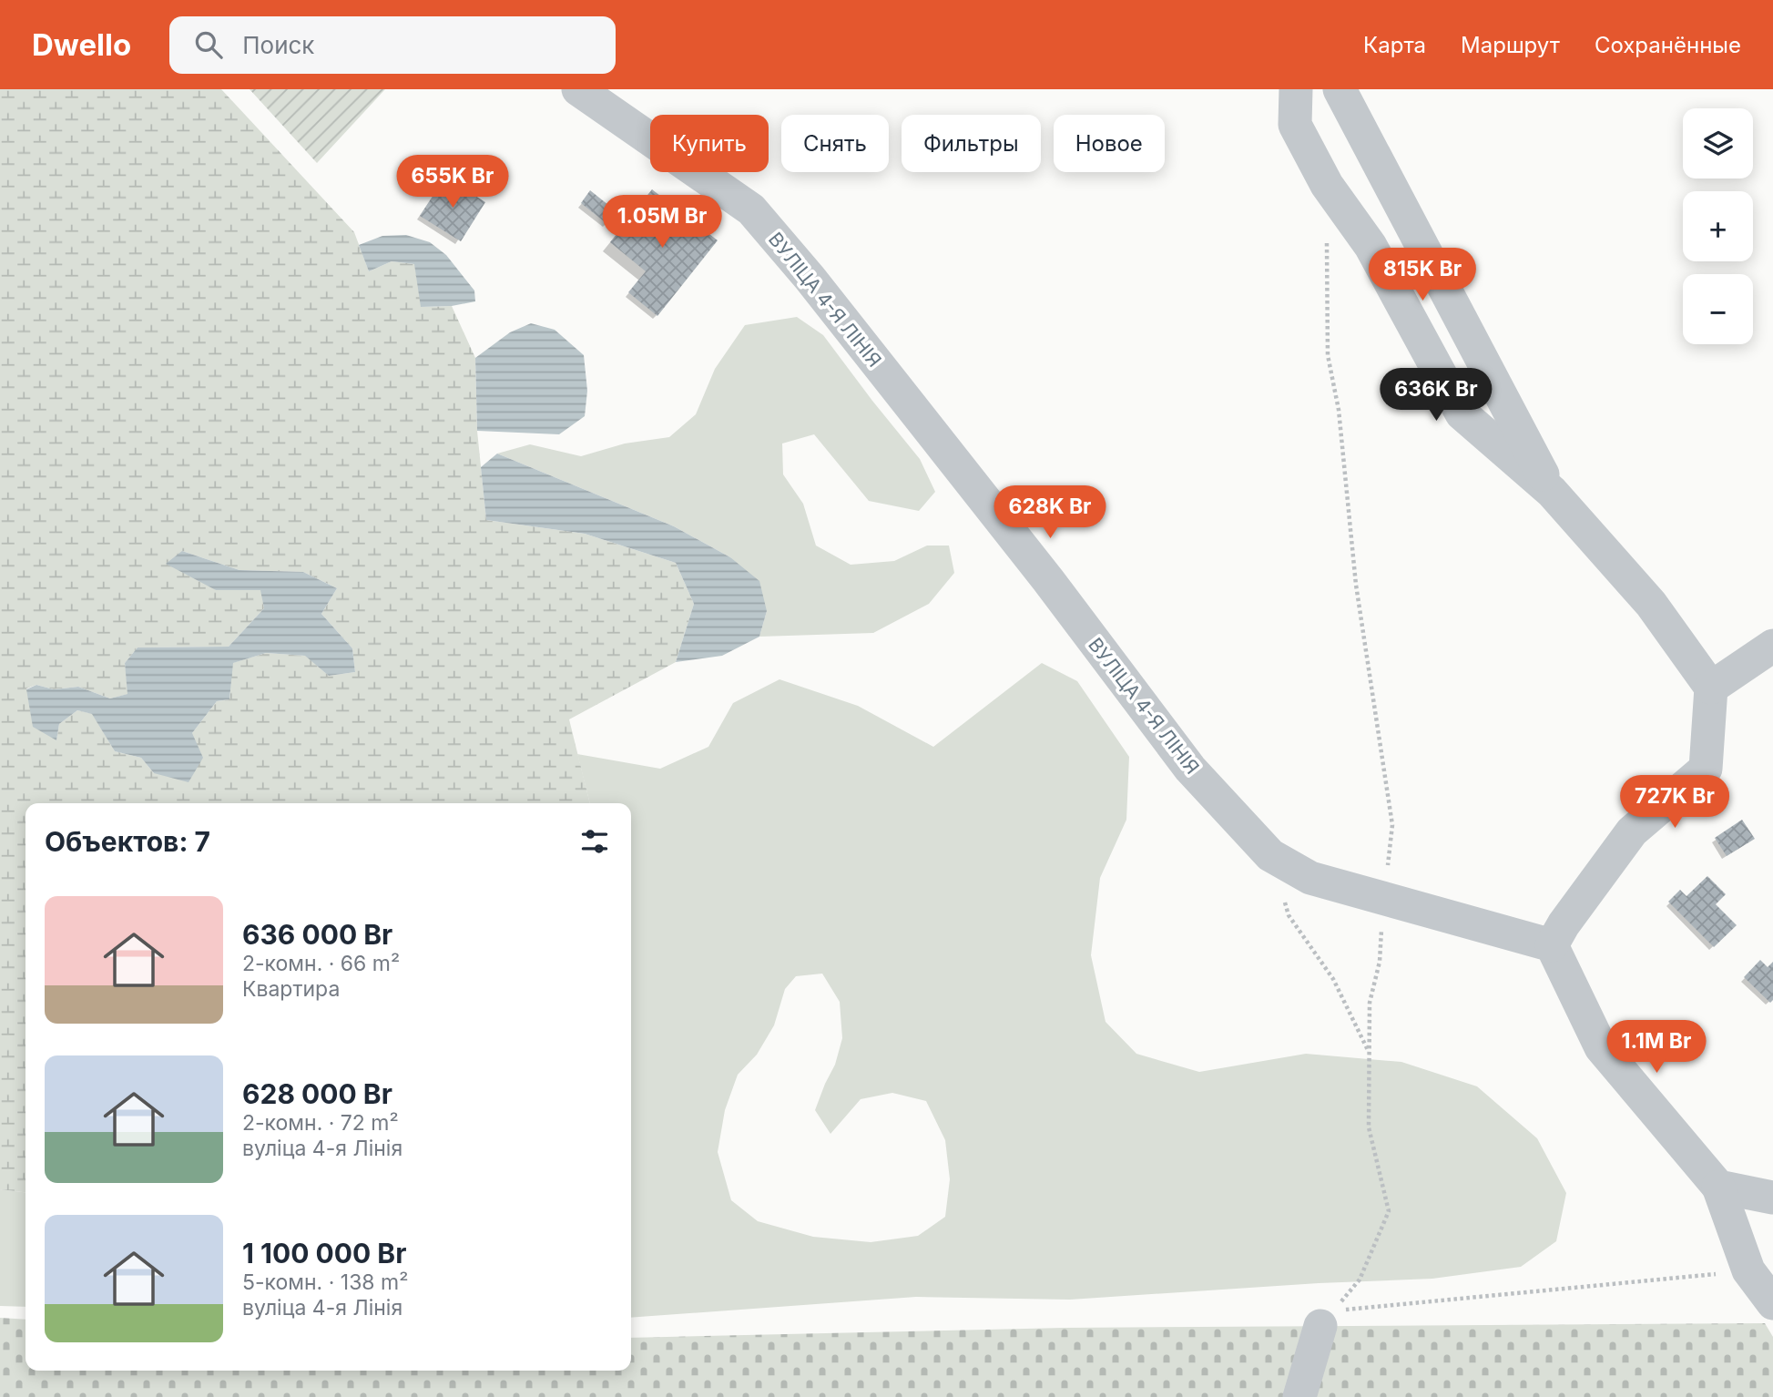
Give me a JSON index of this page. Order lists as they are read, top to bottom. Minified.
{"streets":{"street":["ВУЛІЦА 4-Я ЛІНІЯ"]},"page":{"header":"Dwello","search":"Поиск","nav":["Карта","Маршрут","Сохранённые"],"map_buttons":["+","−"],"chip":["Купить","Снять","Фильтры","Новое"],"price":["655K Br","1.05M Br","815K Br","636K Br","628K Br","727K Br","1.1M Br"],"heading":"Объектов: 7","list":[{"name":"636 000 Br","note":"2-комн. · 66 m² · Квартира"},{"name":"628 000 Br","note":"2-комн. · 72 m² · вуліца 4-я Лінія"},{"name":"1 100 000 Br","note":"5-комн. · 138 m² · вуліца 4-я Лінія"}]}}
